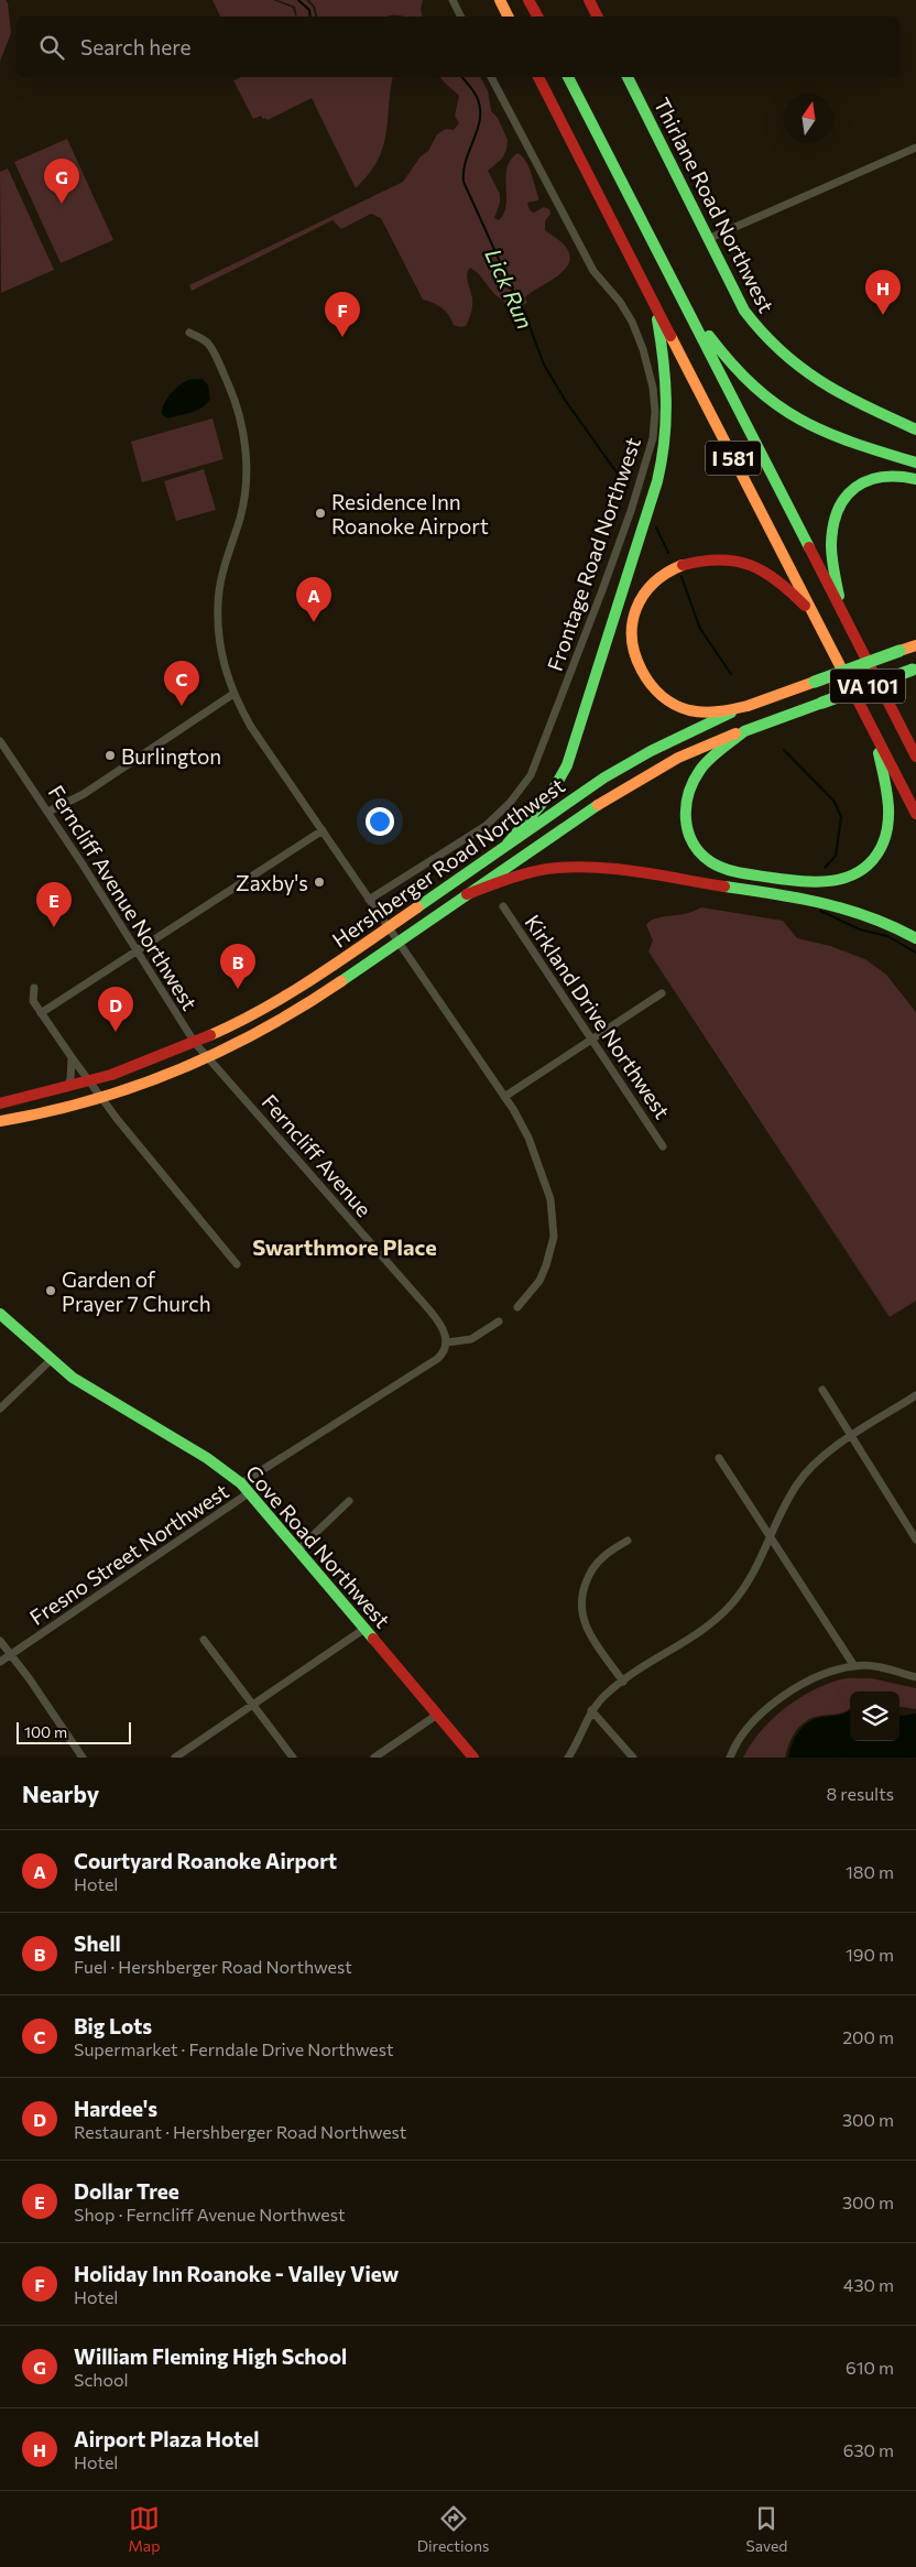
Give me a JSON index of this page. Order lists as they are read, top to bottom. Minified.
{"streets":{"main road":["Thirlane Road Northwest","I 581","VA 101","Hershberger Road Northwest","Cove Road Northwest"],"street":["Frontage Road Northwest","Ferncliff Avenue Northwest","Kirkland Drive Northwest","Ferncliff Avenue","Fresno Street Northwest"]},"crossings":[["Hershberger Road Northwest","Ferncliff Avenue Northwest"],["Ferncliff Avenue Northwest","Ferncliff Avenue"],["Ferncliff Avenue","Fresno Street Northwest"],["Cove Road Northwest","Fresno Street Northwest"]],"districts":["Swarthmore Place"],"water":["Lick Run"],"places":["Residence Inn Roanoke Airport","Burlington","Zaxby's","Garden of Prayer 7 Church"],"scale_bar":"100 m","north":"top","page":{"search":"Search here","pins":["G","H","F","A","C","E","B","D"],"scale":"100 m","heading":["Nearby","8 results"],"list":[{"mark":"A","name":"Courtyard Roanoke Airport","note":"Hotel","value":"180 m"},{"mark":"B","name":"Shell","note":"Fuel · Hershberger Road Northwest","value":"190 m"},{"mark":"C","name":"Big Lots","note":"Supermarket · Ferndale Drive Northwest","value":"200 m"},{"mark":"D","name":"Hardee's","note":"Restaurant · Hershberger Road Northwest","value":"300 m"},{"mark":"E","name":"Dollar Tree","note":"Shop · Ferncliff Avenue Northwest","value":"300 m"},{"mark":"F","name":"Holiday Inn Roanoke - Valley View","note":"Hotel","value":"430 m"},{"mark":"G","name":"William Fleming High School","note":"School","value":"610 m"},{"mark":"H","name":"Airport Plaza Hotel","note":"Hotel","value":"630 m"}],"nav":["Map","Directions","Saved"]}}
